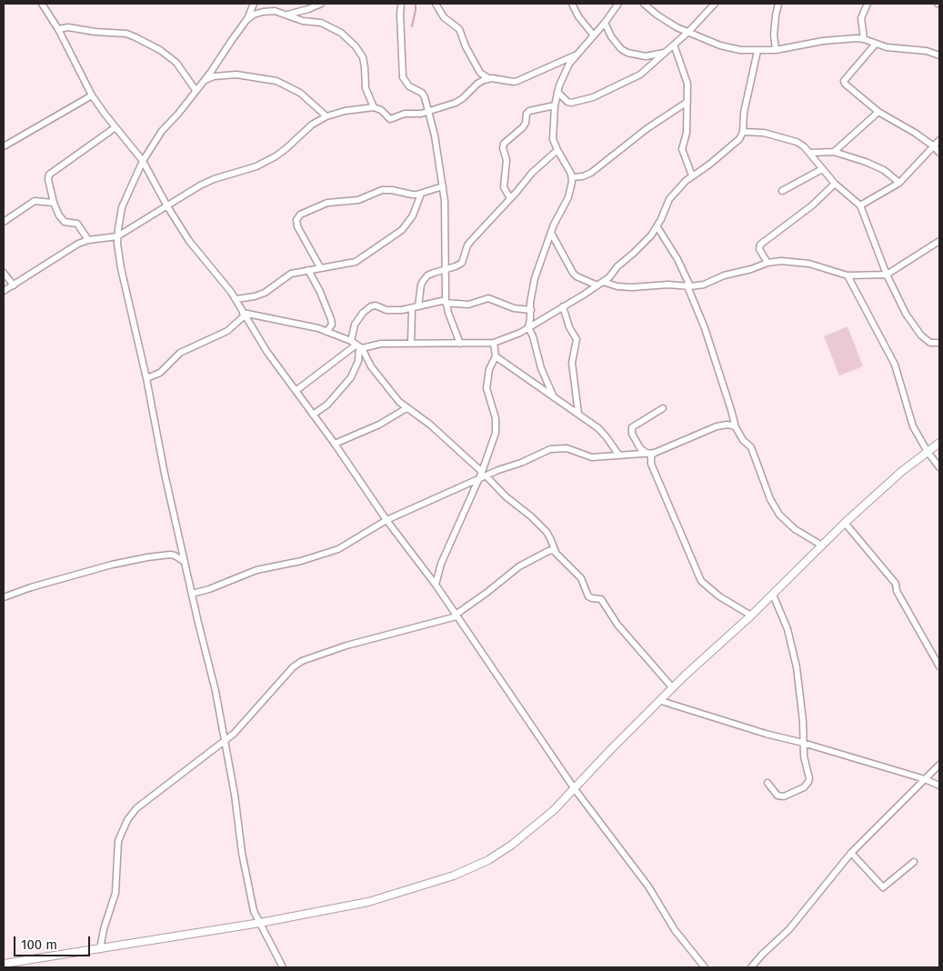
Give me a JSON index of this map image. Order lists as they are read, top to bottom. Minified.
{"scale_bar":"100 m"}
